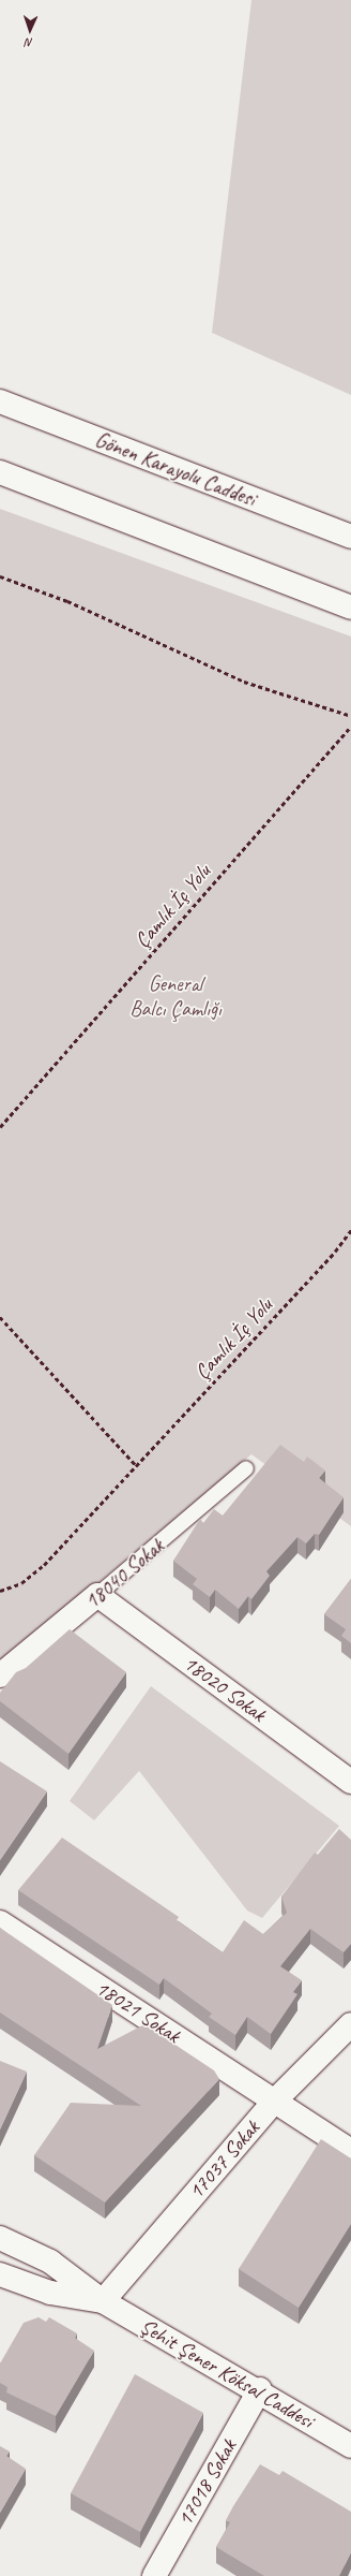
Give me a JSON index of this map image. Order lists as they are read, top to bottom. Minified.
{"streets":{"main road":["Gönen Karayolu Caddesi","18040 Sokak","18020 Sokak","18021 Sokak","17037 Sokak","Şehit Şener Köksal Caddesi","17018 Sokak"],"path":["Çamlık İç Yolu"]},"crossings":[["18040 Sokak","18020 Sokak"],["18021 Sokak","17037 Sokak"],["17037 Sokak","Şehit Şener Köksal Caddesi"],["Şehit Şener Köksal Caddesi","17018 Sokak"]],"parks":["General Balcı Çamlığı"],"north":"bottom"}
